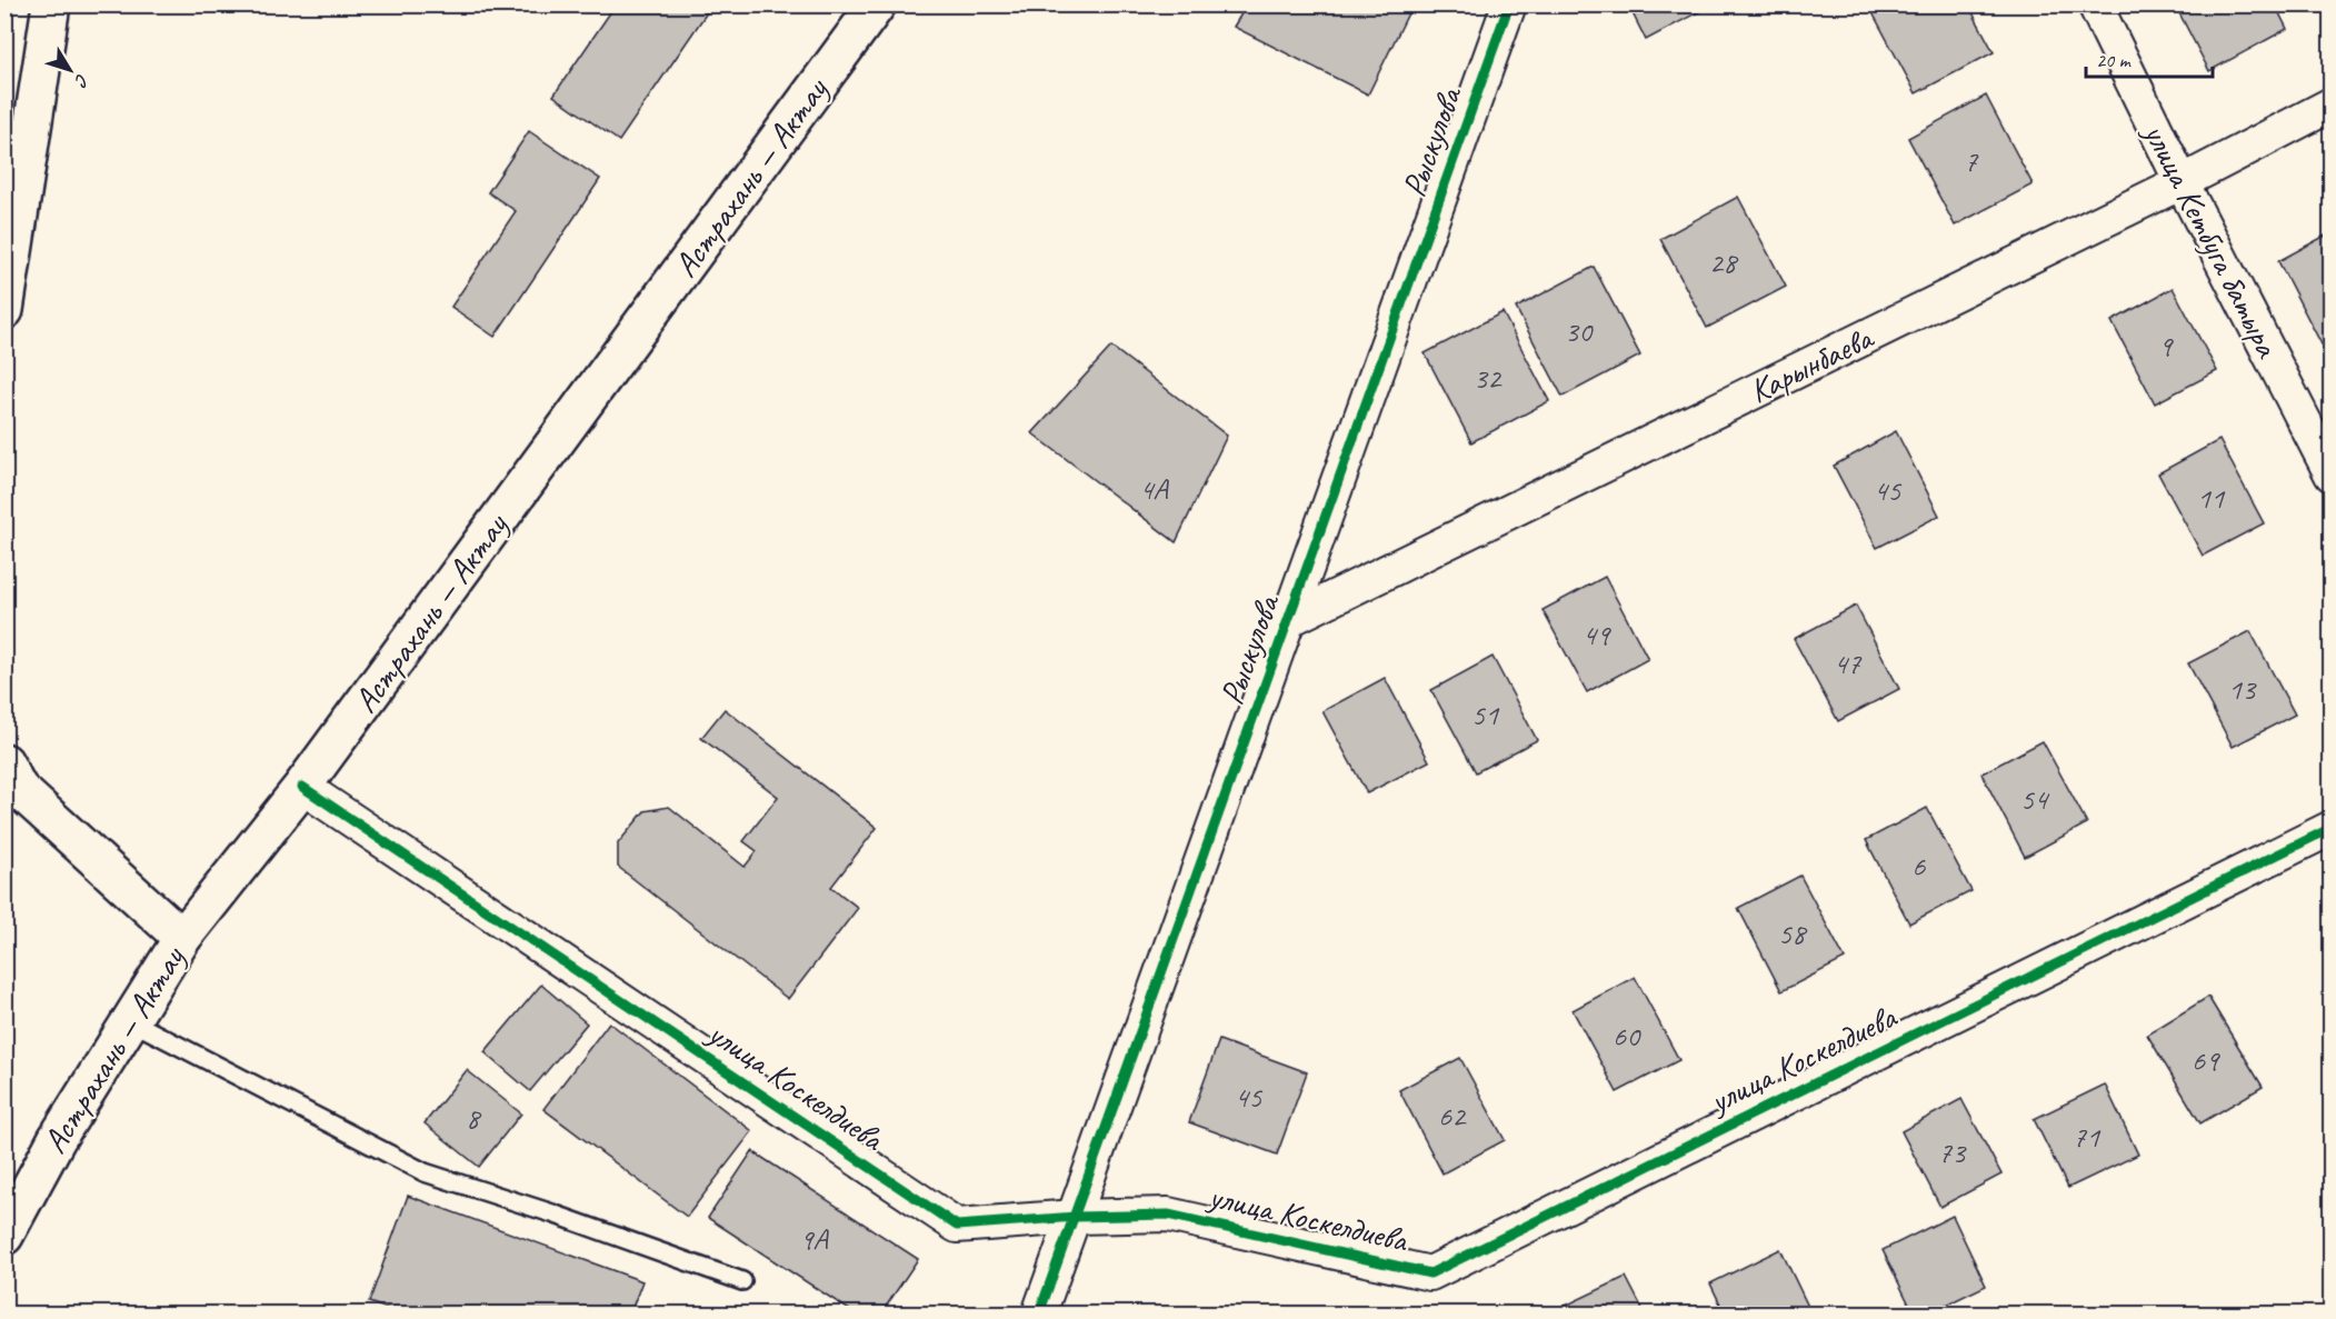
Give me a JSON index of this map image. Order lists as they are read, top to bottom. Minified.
{"streets":{"main road":["Астрахань — Актау"],"street":["Рыскулова","улица Кетбуга батыра","Карынбаева","улица Коскелдиева"]},"crossings":[["Рыскулова","Карынбаева"],["Рыскулова","улица Коскелдиева"],["Астрахань — Актау","улица Коскелдиева"],["улица Кетбуга батыра","Карынбаева"]],"house_numbers":["7","28","30","9","32","4А","45","11","49","47","13","51","54","6","58","60","69","45","62","8","71","73","9А"],"scale_bar":"20 m","north":"bottom right"}
